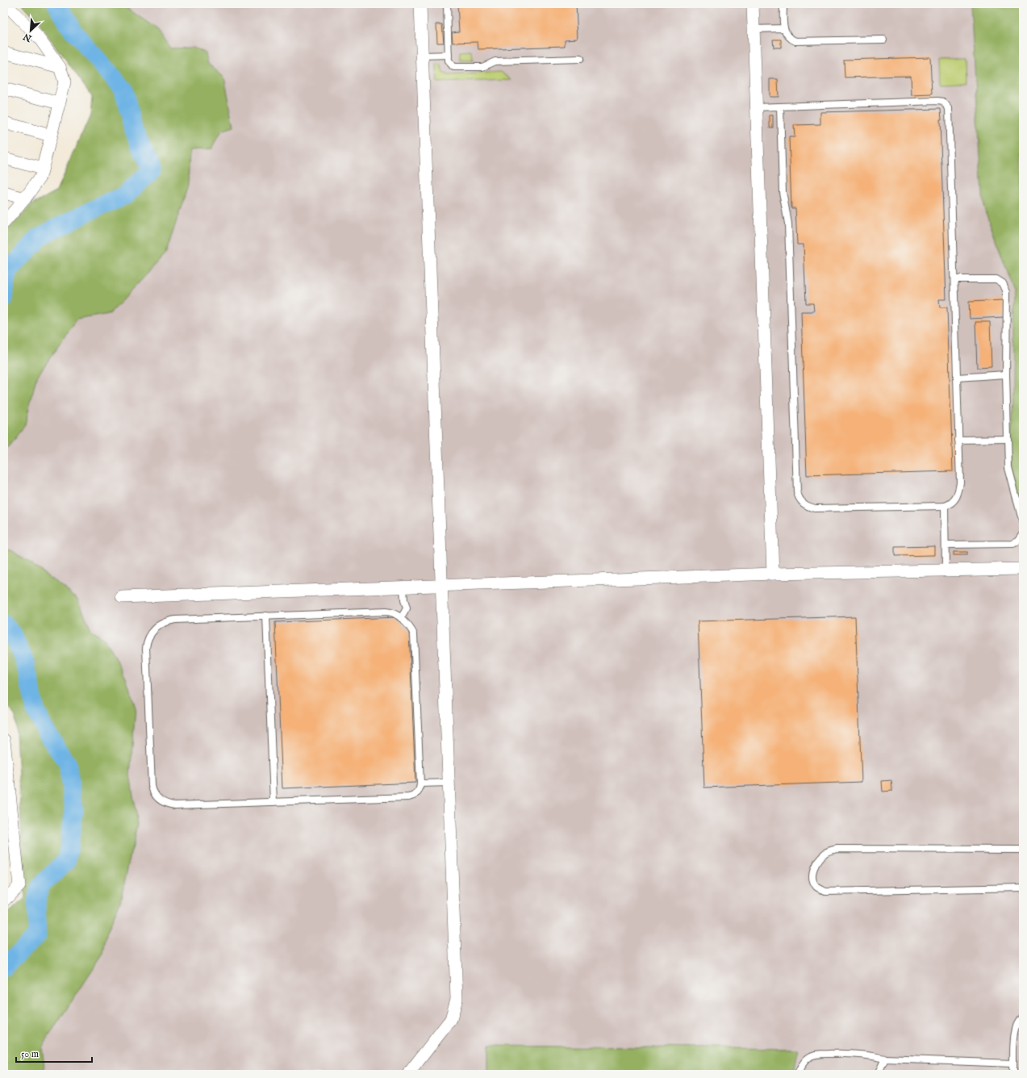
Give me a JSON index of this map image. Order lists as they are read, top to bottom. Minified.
{"scale_bar":"50 m","north":"bottom left"}
